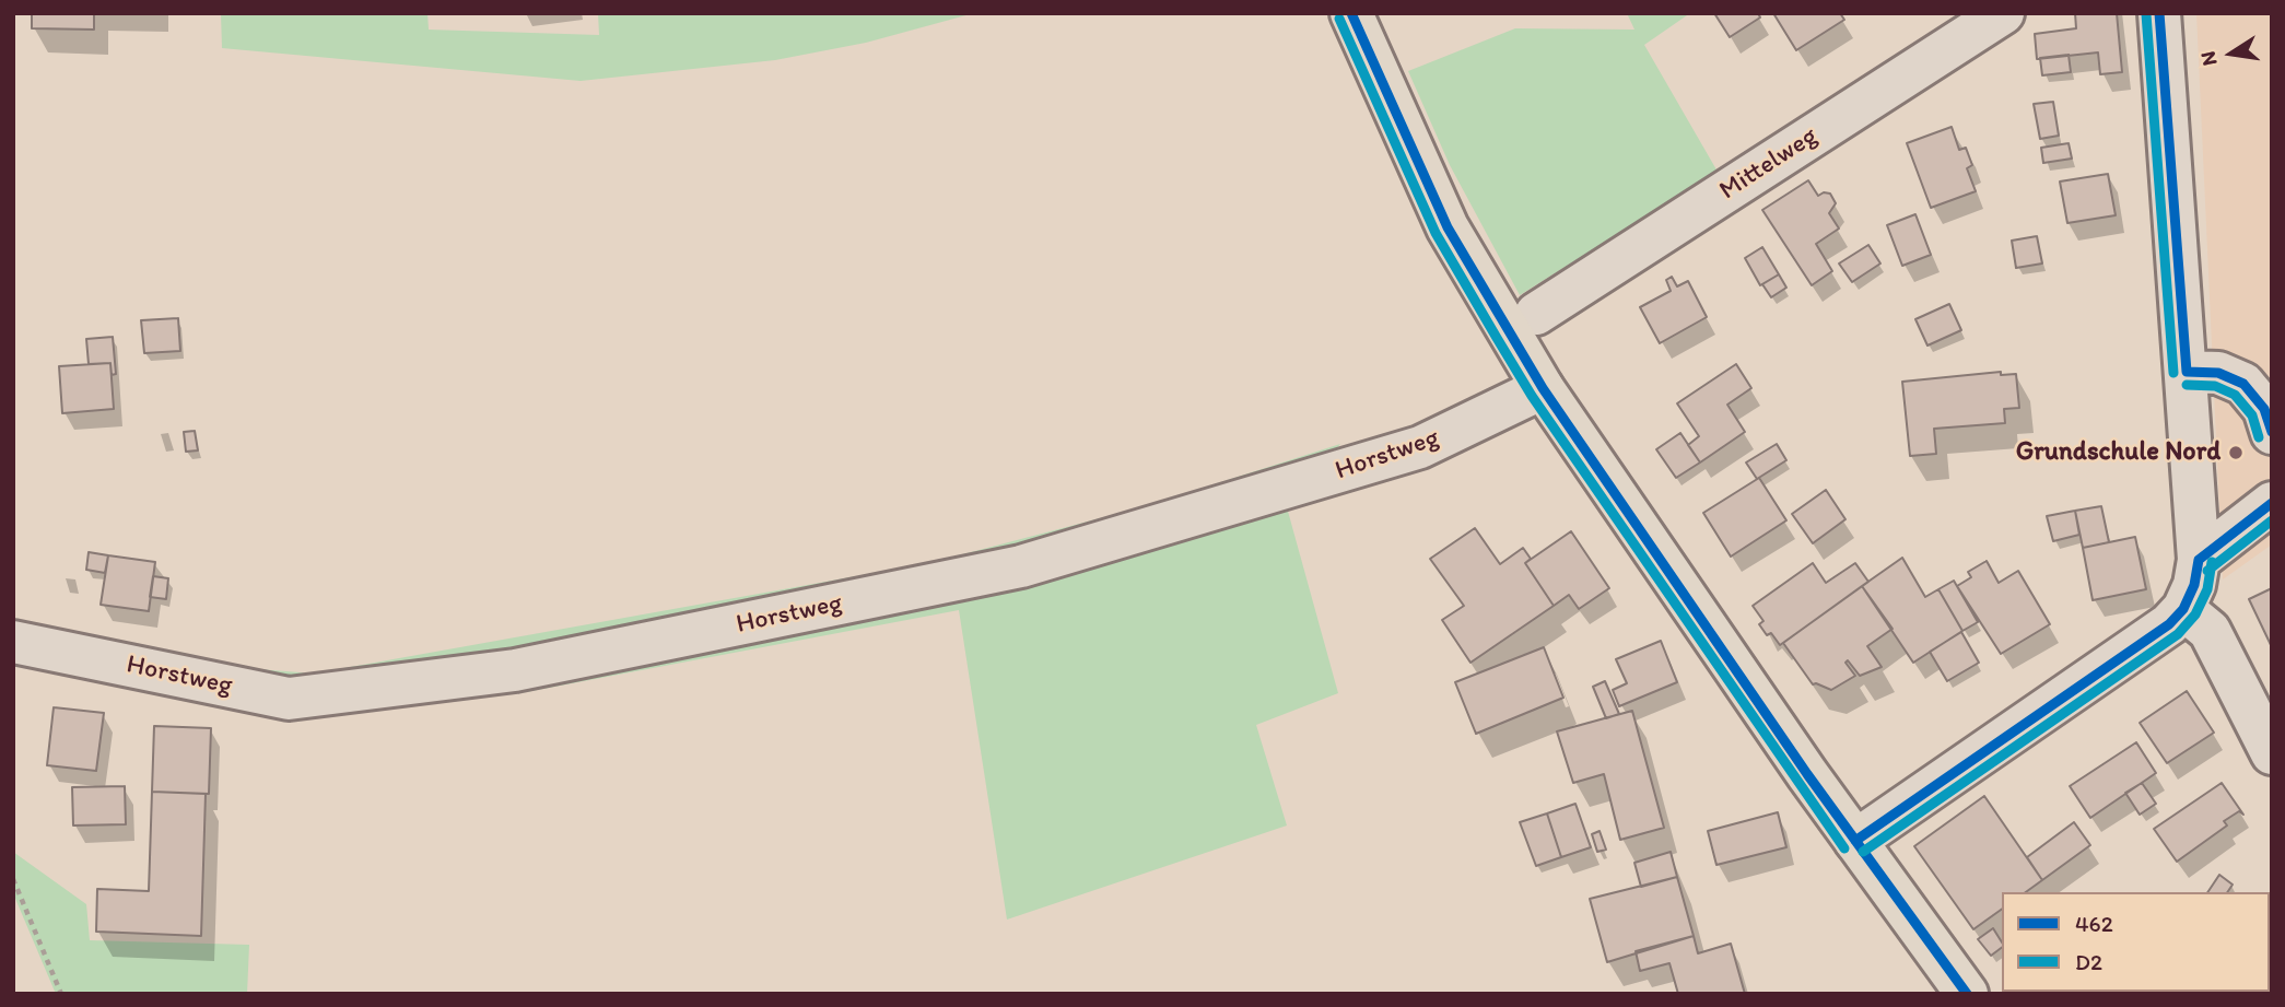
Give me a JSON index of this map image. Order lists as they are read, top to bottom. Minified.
{"streets":{"street":["Mittelweg","Horstweg"]},"places":["Grundschule Nord"],"lines":["transit line 462","transit line D2"],"legend":["462","D2"],"north":"left"}
